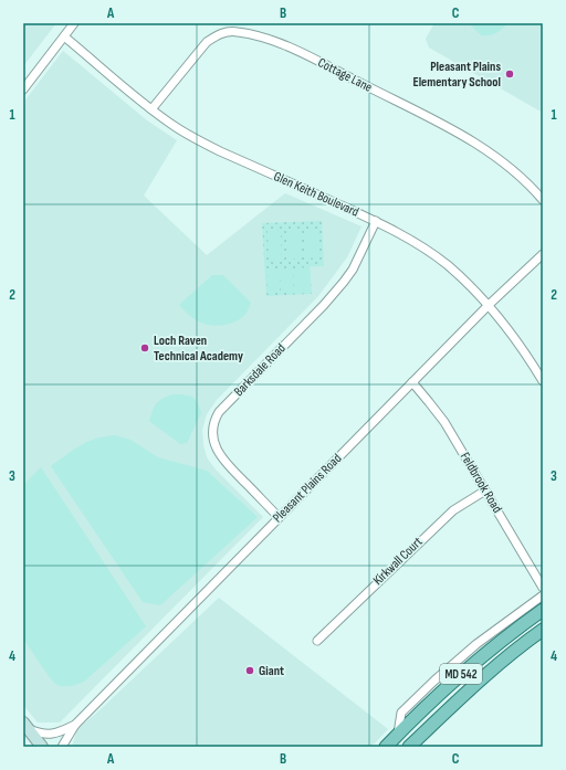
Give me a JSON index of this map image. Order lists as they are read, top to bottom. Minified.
{"streets":{"main road":["MD 542"],"street":["Cottage Lane","Glen Keith Boulevard","Barksdale Road","Feldbrook Road","Pleasant Plains Road","Kirkwall Court"]},"crossings":[["Cottage Lane","Glen Keith Boulevard"],["Glen Keith Boulevard","Barksdale Road"],["Glen Keith Boulevard","Pleasant Plains Road"],["Barksdale Road","Pleasant Plains Road"],["Feldbrook Road","Pleasant Plains Road"],["Feldbrook Road","Kirkwall Court"]],"places":["Pleasant Plains Elementary School","Loch Raven Technical Academy","Giant"],"grid":{"columns":["A","B","C"],"rows":["1","2","3","4"]}}
